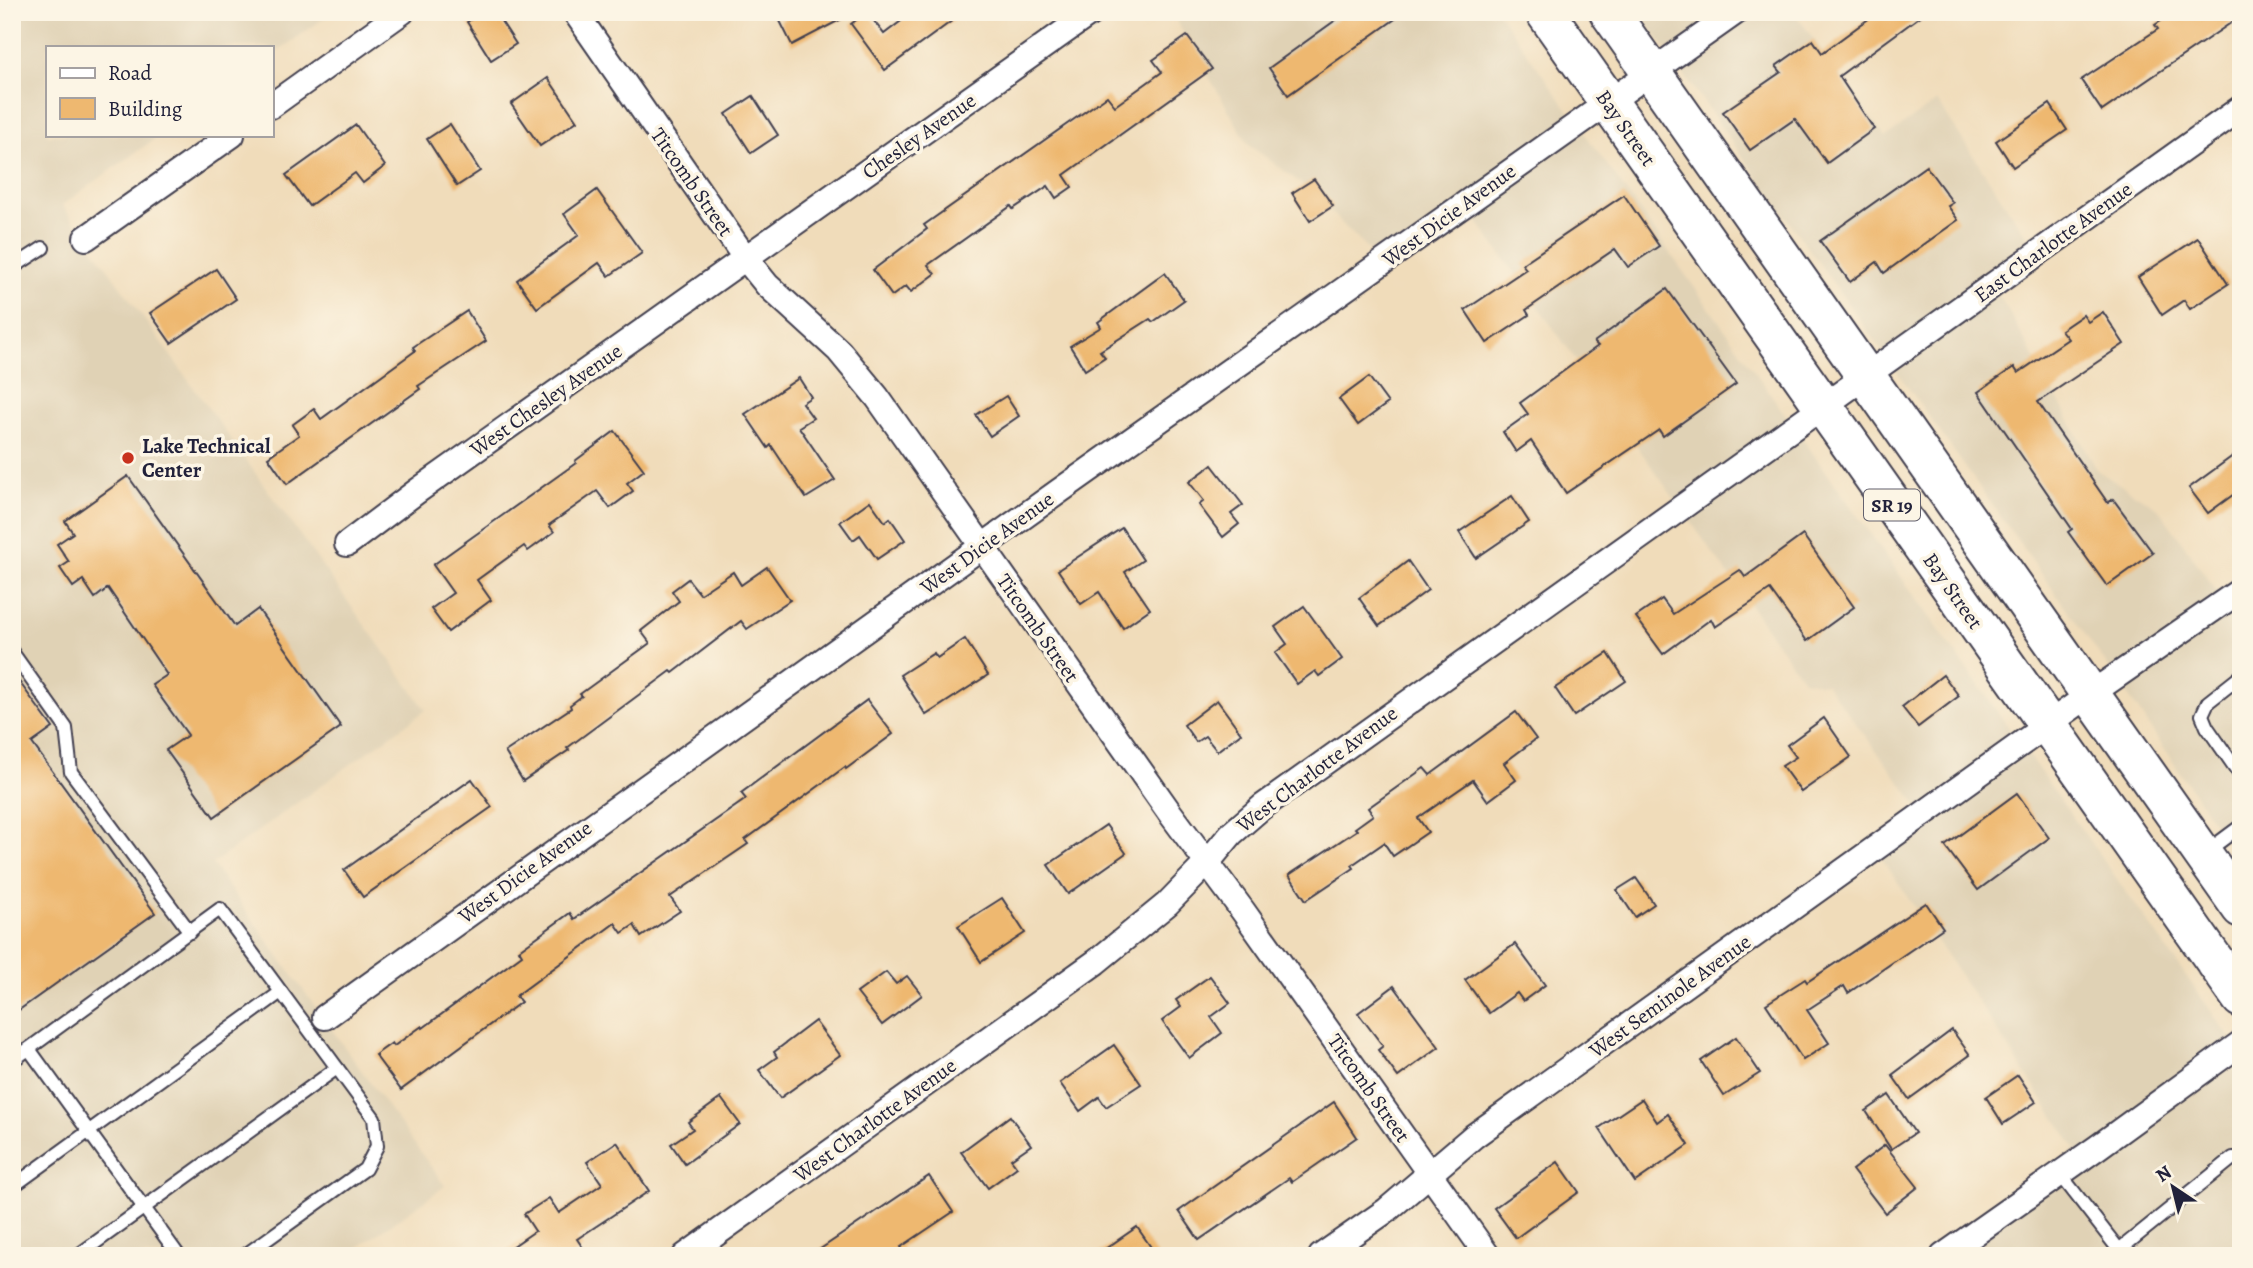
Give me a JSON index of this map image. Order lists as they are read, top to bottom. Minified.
{"streets":{"main road":["Bay Street","SR 19"],"street":["Chesley Avenue","Titcomb Street","West Dicie Avenue","East Charlotte Avenue","West Chesley Avenue","West Charlotte Avenue","West Seminole Avenue"]},"crossings":[["Bay Street","West Dicie Avenue"],["Bay Street","West Charlotte Avenue"],["Bay Street","West Seminole Avenue"],["Chesley Avenue","Titcomb Street"],["Chesley Avenue","West Chesley Avenue"],["Titcomb Street","West Dicie Avenue"],["Titcomb Street","West Chesley Avenue"],["Titcomb Street","West Charlotte Avenue"],["Titcomb Street","West Seminole Avenue"],["West Dicie Avenue","SR 19"],["East Charlotte Avenue","SR 19"],["East Charlotte Avenue","West Charlotte Avenue"],["SR 19","West Charlotte Avenue"],["SR 19","West Seminole Avenue"]],"places":["Lake Technical Center"],"legend":["Road","Building"],"north":"top left"}
